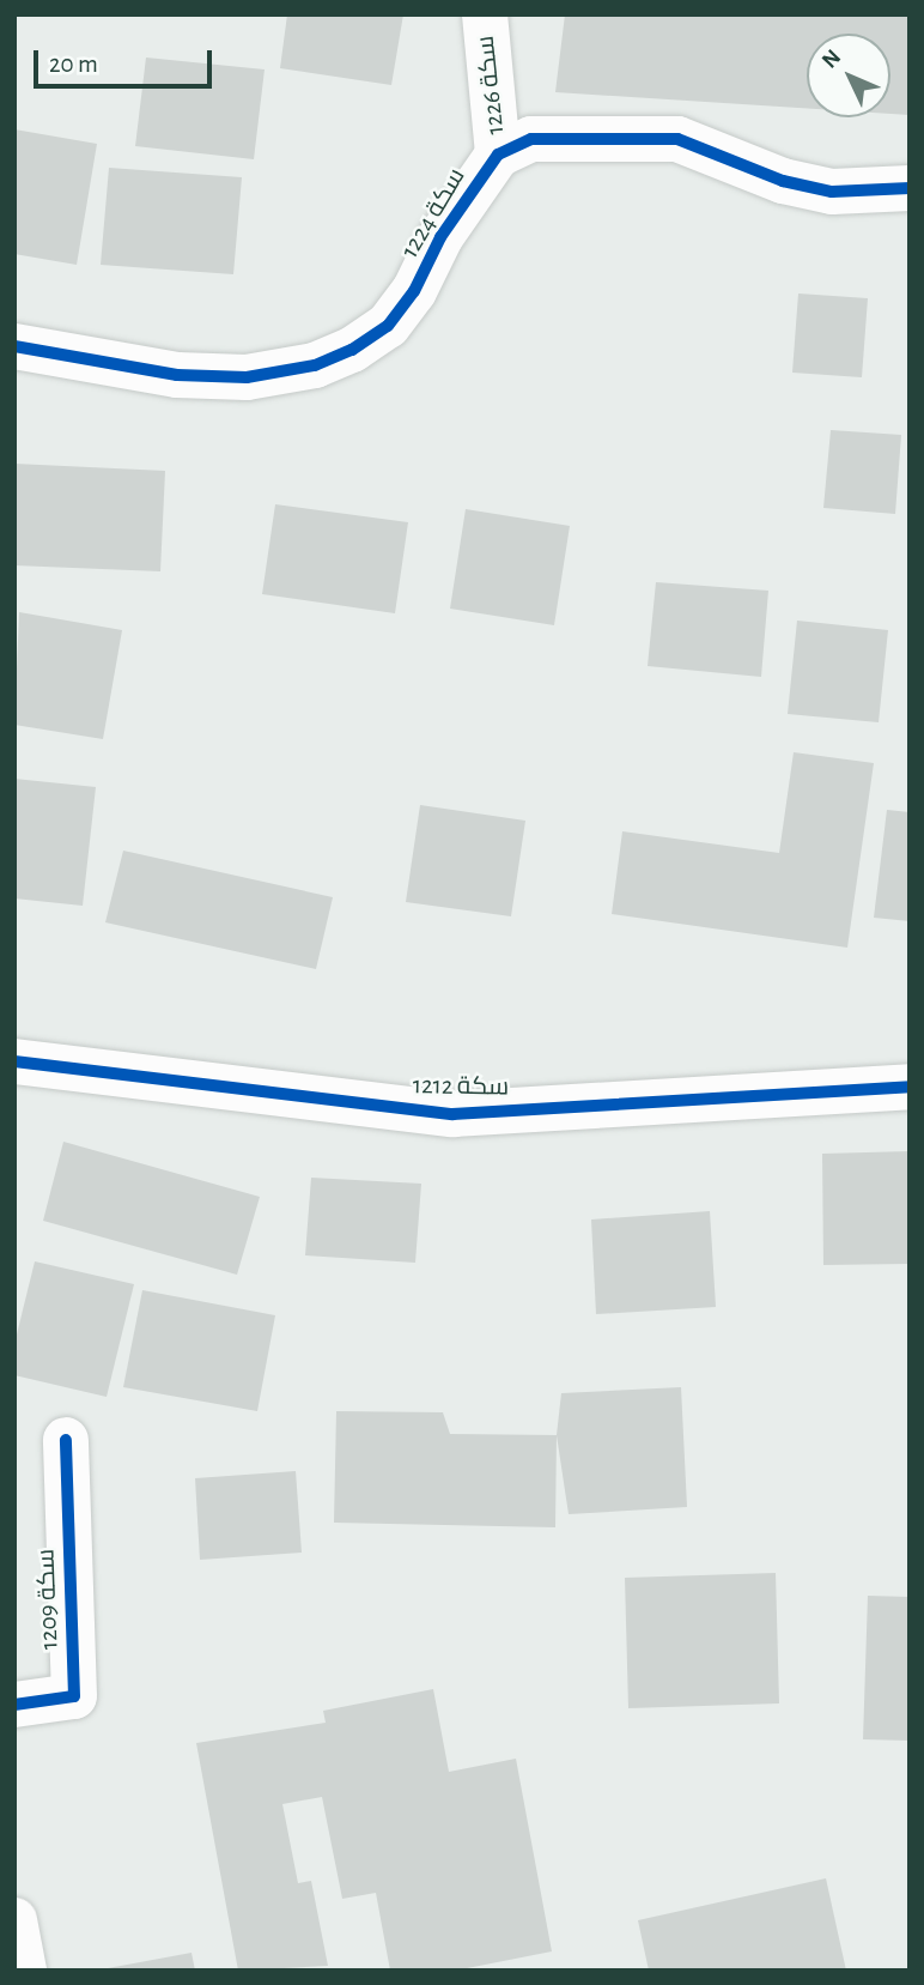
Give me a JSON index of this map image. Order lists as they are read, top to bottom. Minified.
{"streets":{"street":["سكة 1226","سكة 1224","سكة 1212","سكة 1209"]},"crossings":[["سكة 1226","سكة 1224"]],"scale_bar":"20 m","north":"top left"}
